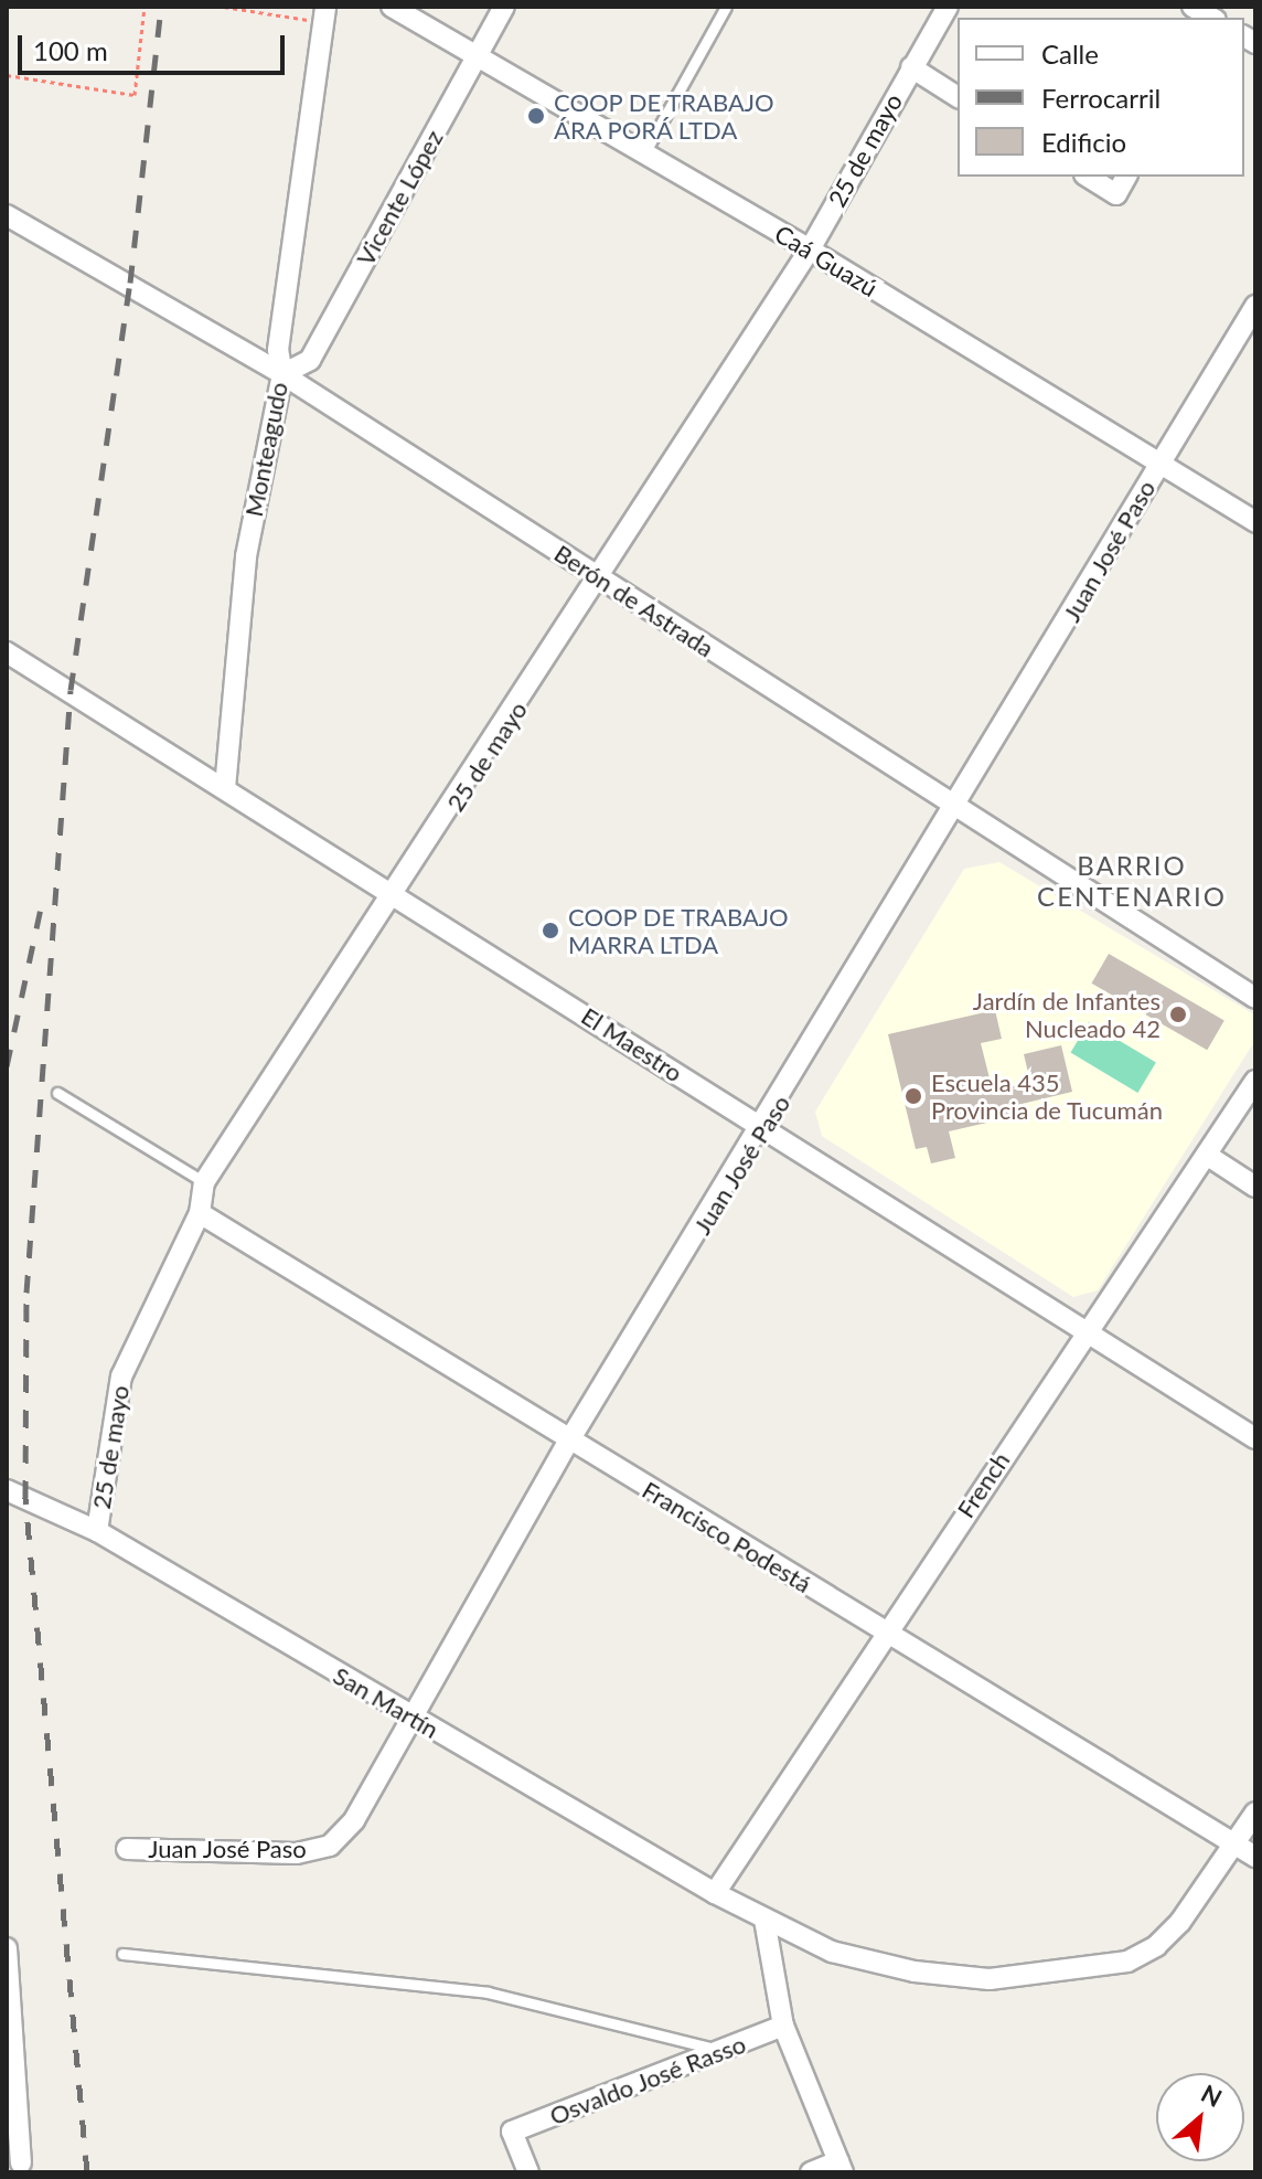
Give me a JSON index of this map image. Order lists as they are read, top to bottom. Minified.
{"streets":{"street":["25 de mayo","Vicente López","Caá Guazú","Monteagudo","Juan José Paso","Berón de Astrada","El Maestro","French","Francisco Podestá","San Martín","Osvaldo José Rasso"]},"crossings":[["25 de mayo","Caá Guazú"],["25 de mayo","Berón de Astrada"],["25 de mayo","El Maestro"],["25 de mayo","Francisco Podestá"],["25 de mayo","San Martín"],["Vicente López","Caá Guazú"],["Vicente López","Monteagudo"],["Vicente López","Berón de Astrada"],["Caá Guazú","Juan José Paso"],["Monteagudo","Berón de Astrada"],["Monteagudo","El Maestro"],["Juan José Paso","Berón de Astrada"],["Juan José Paso","El Maestro"],["Juan José Paso","Francisco Podestá"],["Juan José Paso","San Martín"],["El Maestro","French"],["French","Francisco Podestá"],["French","San Martín"],["Francisco Podestá","San Martín"]],"districts":["BARRIO CENTENARIO"],"places":["COOP DE TRABAJO ÁRA PORÁ LTDA","COOP DE TRABAJO MARRA LTDA","Jardín de Infantes Nucleado 42","Escuela 435 Provincia de Tucumán"],"legend":["Calle","Ferrocarril","Edificio"],"scale_bar":"100 m","north":"top right"}
